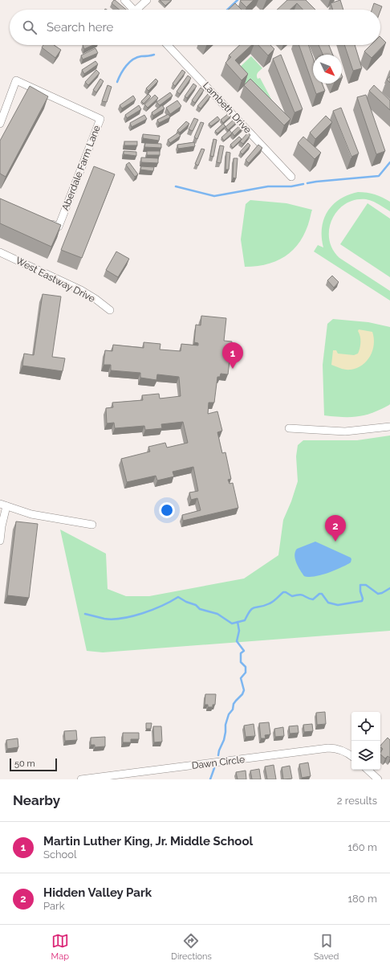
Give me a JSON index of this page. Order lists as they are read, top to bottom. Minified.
{"streets":{"street":["Lambeth Drive","Aberdale Farm Lane","West Eastway Drive","Dawn Circle"]},"scale_bar":"50 m","north":"bottom right","page":{"search":"Search here","pins":["1","2"],"scale":"50 m","heading":["Nearby","2 results"],"list":[{"mark":"1","name":"Martin Luther King, Jr. Middle School","note":"School","value":"160 m"},{"mark":"2","name":"Hidden Valley Park","note":"Park","value":"180 m"}],"nav":["Map","Directions","Saved"]}}
